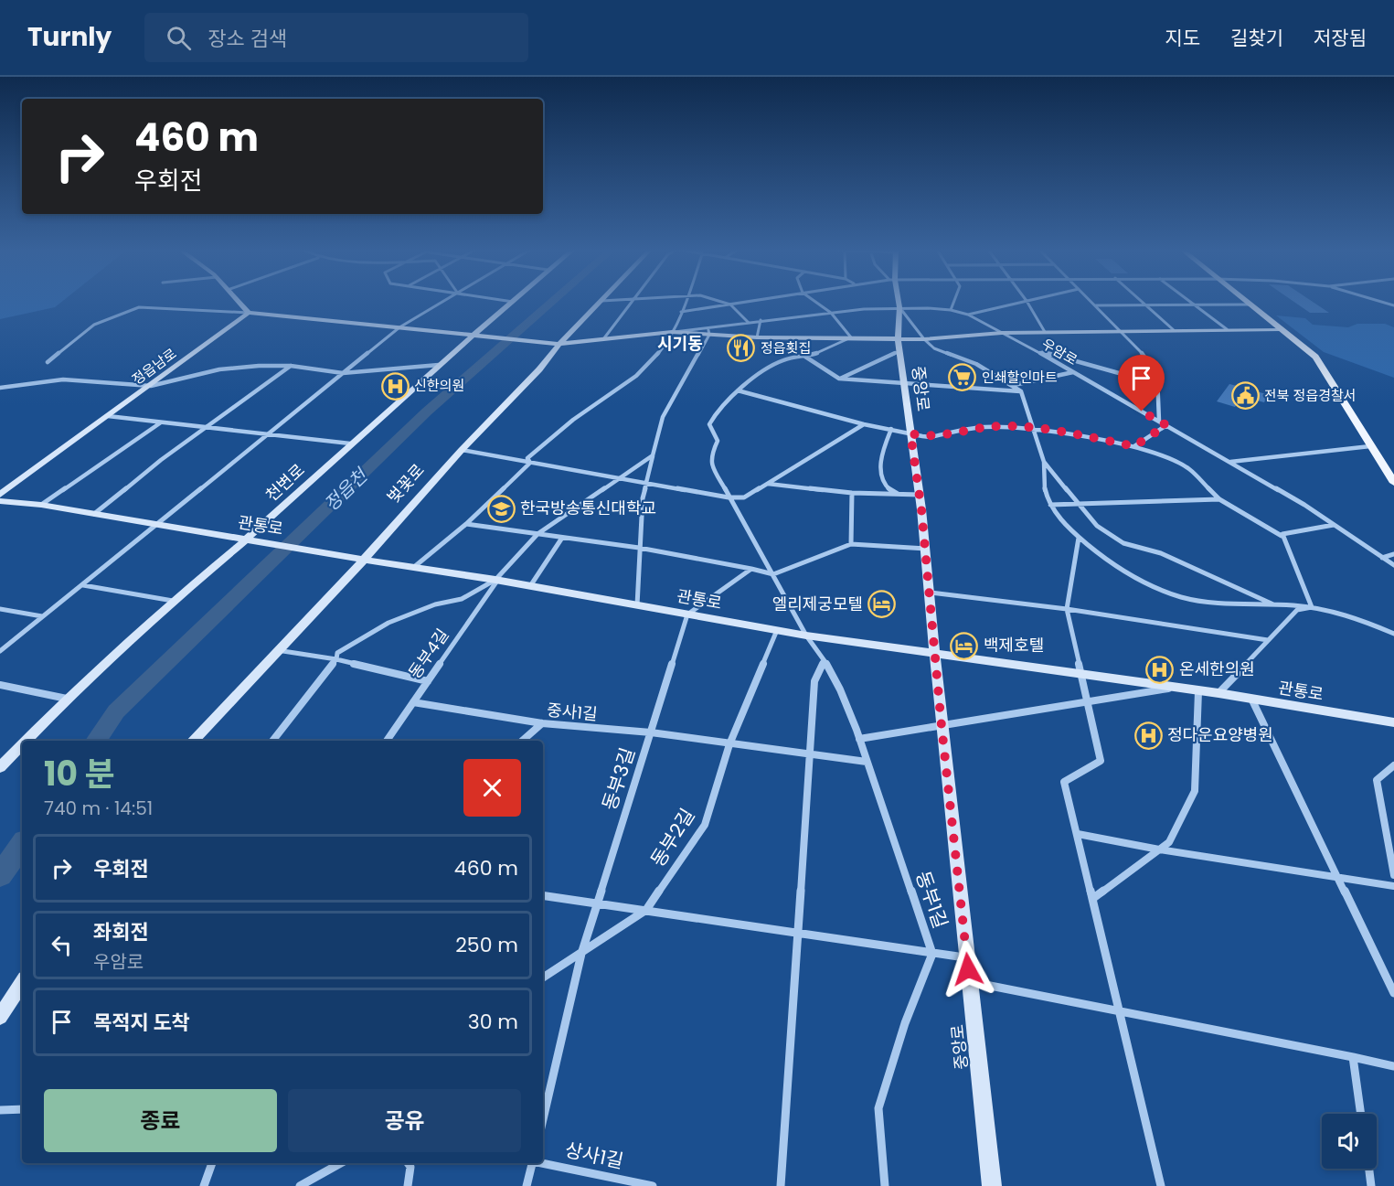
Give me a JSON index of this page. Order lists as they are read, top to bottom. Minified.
{"streets":{"street":["우암로","정읍남로","중앙로","천변로","벚꽃로","관통로","동부4길","중사1길","동부3길","동부2길","동부1길","상사1길"]},"crossings":[["우암로","중앙로"],["중앙로","관통로"],["천변로","관통로"],["벚꽃로","관통로"],["관통로","동부4길"],["관통로","동부3길"],["관통로","동부2길"],["관통로","동부1길"],["동부4길","중사1길"],["중사1길","동부3길"],["중사1길","동부2길"],["중사1길","동부1길"],["동부3길","동부2길"]],"districts":["시기동"],"water":["정읍천"],"places":{"restaurant":["정읍횟집"],"supermarket":["인쇄할인마트"],"hospital":["신한의원","온세한의원","정다운요양병원"],"public building":["전북 정읍경찰서"],"school or university":["한국방송통신대학교"],"hotel":["엘리제궁모텔","백제호텔"]},"page":{"header":"Turnly","search":"장소 검색","nav":["지도","길찾기","저장됨"],"turn":["460 m","우회전"],"heading":["10 분","740 m · 14:51"],"list":[{"name":"우회전","value":"460 m"},{"name":"좌회전","note":"우암로","value":"250 m"},{"name":"목적지 도착","value":"30 m"}],"buttons":["종료","공유"]}}
